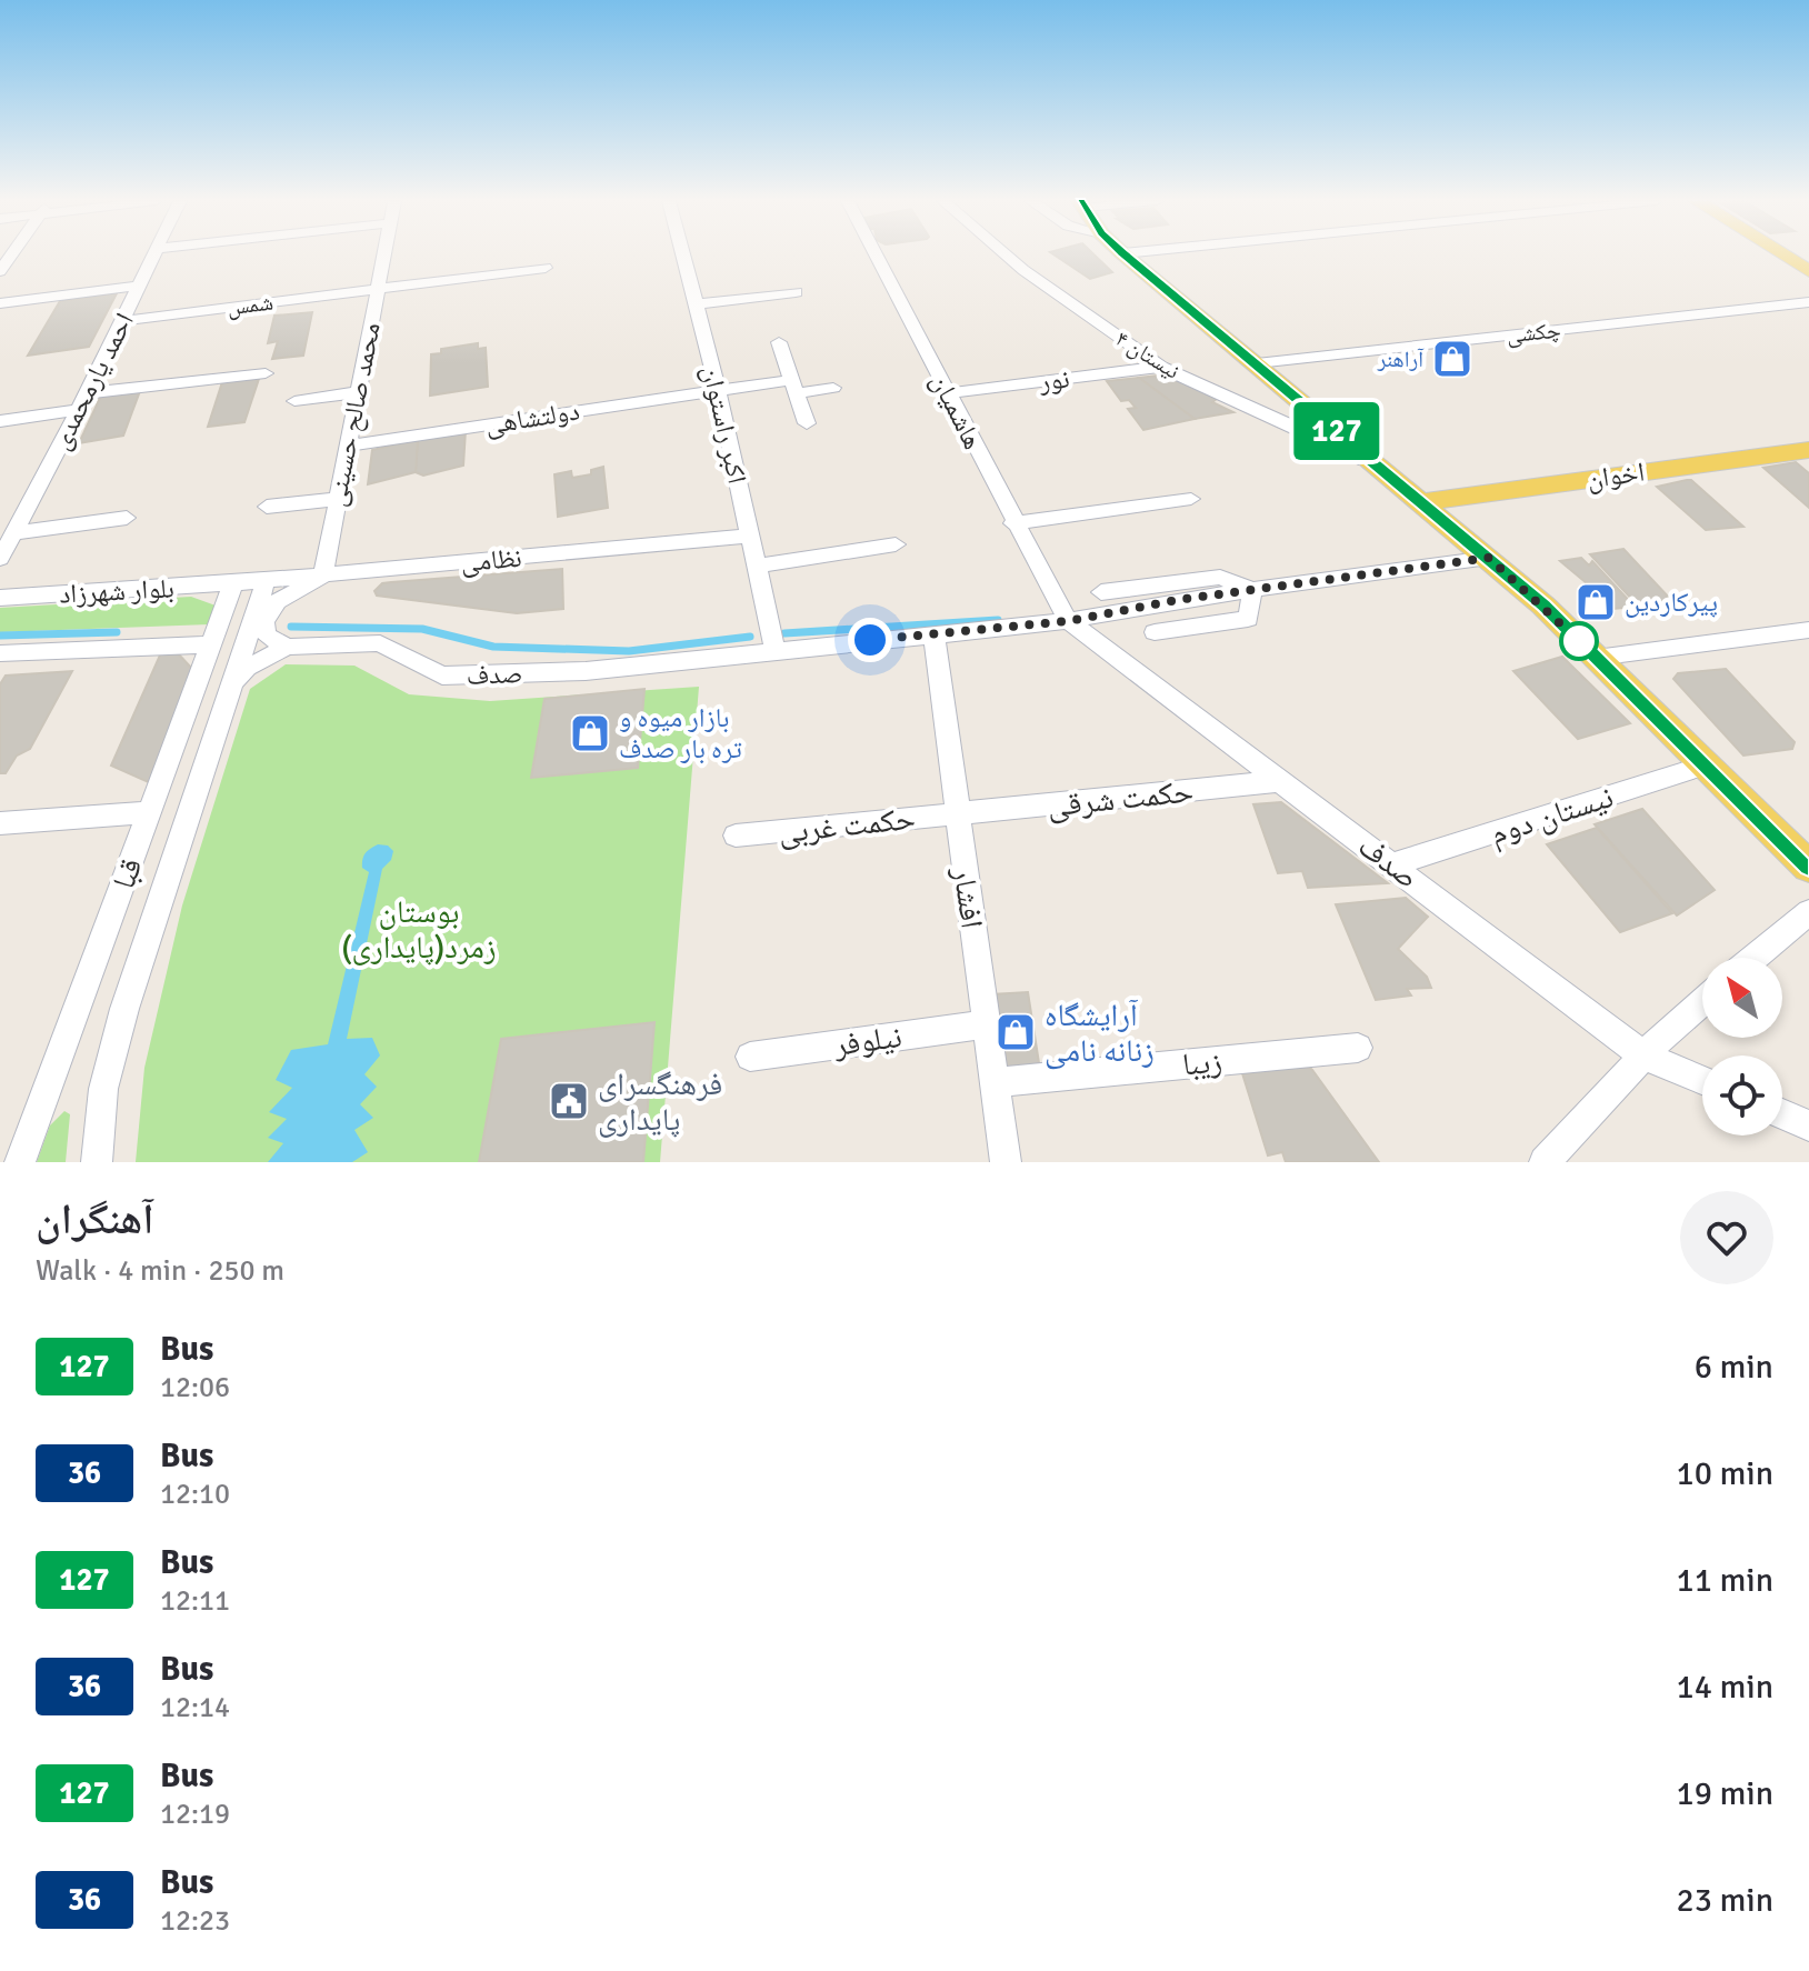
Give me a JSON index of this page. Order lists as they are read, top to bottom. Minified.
{"streets":{"main road":["اخوان"],"street":["شمس","چکشی","نیستان ۴","نور","احمد یارمحمدی","هاشمیان","محمد صالح حسینی","دولتشاهی","اکبر راستوان","نظامی","بلوار شهرزاد","صدف","حکمت شرقی","نیستان دوم","حکمت غربی","قبا","افشار","نیلوفر","زیبا"]},"crossings":[["شمس","احمد یارمحمدی"],["شمس","محمد صالح حسینی"],["نیستان ۴","نور"],["نور","هاشمیان"],["هاشمیان","صدف"],["محمد صالح حسینی","دولتشاهی"],["محمد صالح حسینی","نظامی"],["دولتشاهی","اکبر راستوان"],["اکبر راستوان","نظامی"],["اکبر راستوان","صدف"],["نظامی","بلوار شهرزاد"],["نظامی","قبا"],["بلوار شهرزاد","قبا"],["صدف","حکمت شرقی"],["صدف","نیستان دوم"],["صدف","قبا"],["صدف","افشار"],["حکمت شرقی","حکمت غربی"],["حکمت شرقی","افشار"],["حکمت غربی","افشار"],["افشار","نیلوفر"],["افشار","زیبا"]],"parks":["بوستان زمرد(پایداری)"],"places":{"shop":["آراهنر","پیرکاردین","بازار میوه و تره بار صدف","آرایشگاه زنانه نامی"],"public building":["فرهنگسرای پایداری"]},"lines":["bus line 127"],"north":"top left","page":{"on_map":"127","heading":["آهنگران","Walk · 4 min · 250 m"],"list":[{"mark":"127","name":"Bus","note":"12:06","value":"6 min"},{"mark":"36","name":"Bus","note":"12:10","value":"10 min"},{"mark":"127","name":"Bus","note":"12:11","value":"11 min"},{"mark":"36","name":"Bus","note":"12:14","value":"14 min"},{"mark":"127","name":"Bus","note":"12:19","value":"19 min"},{"mark":"36","name":"Bus","note":"12:23","value":"23 min"}]}}
